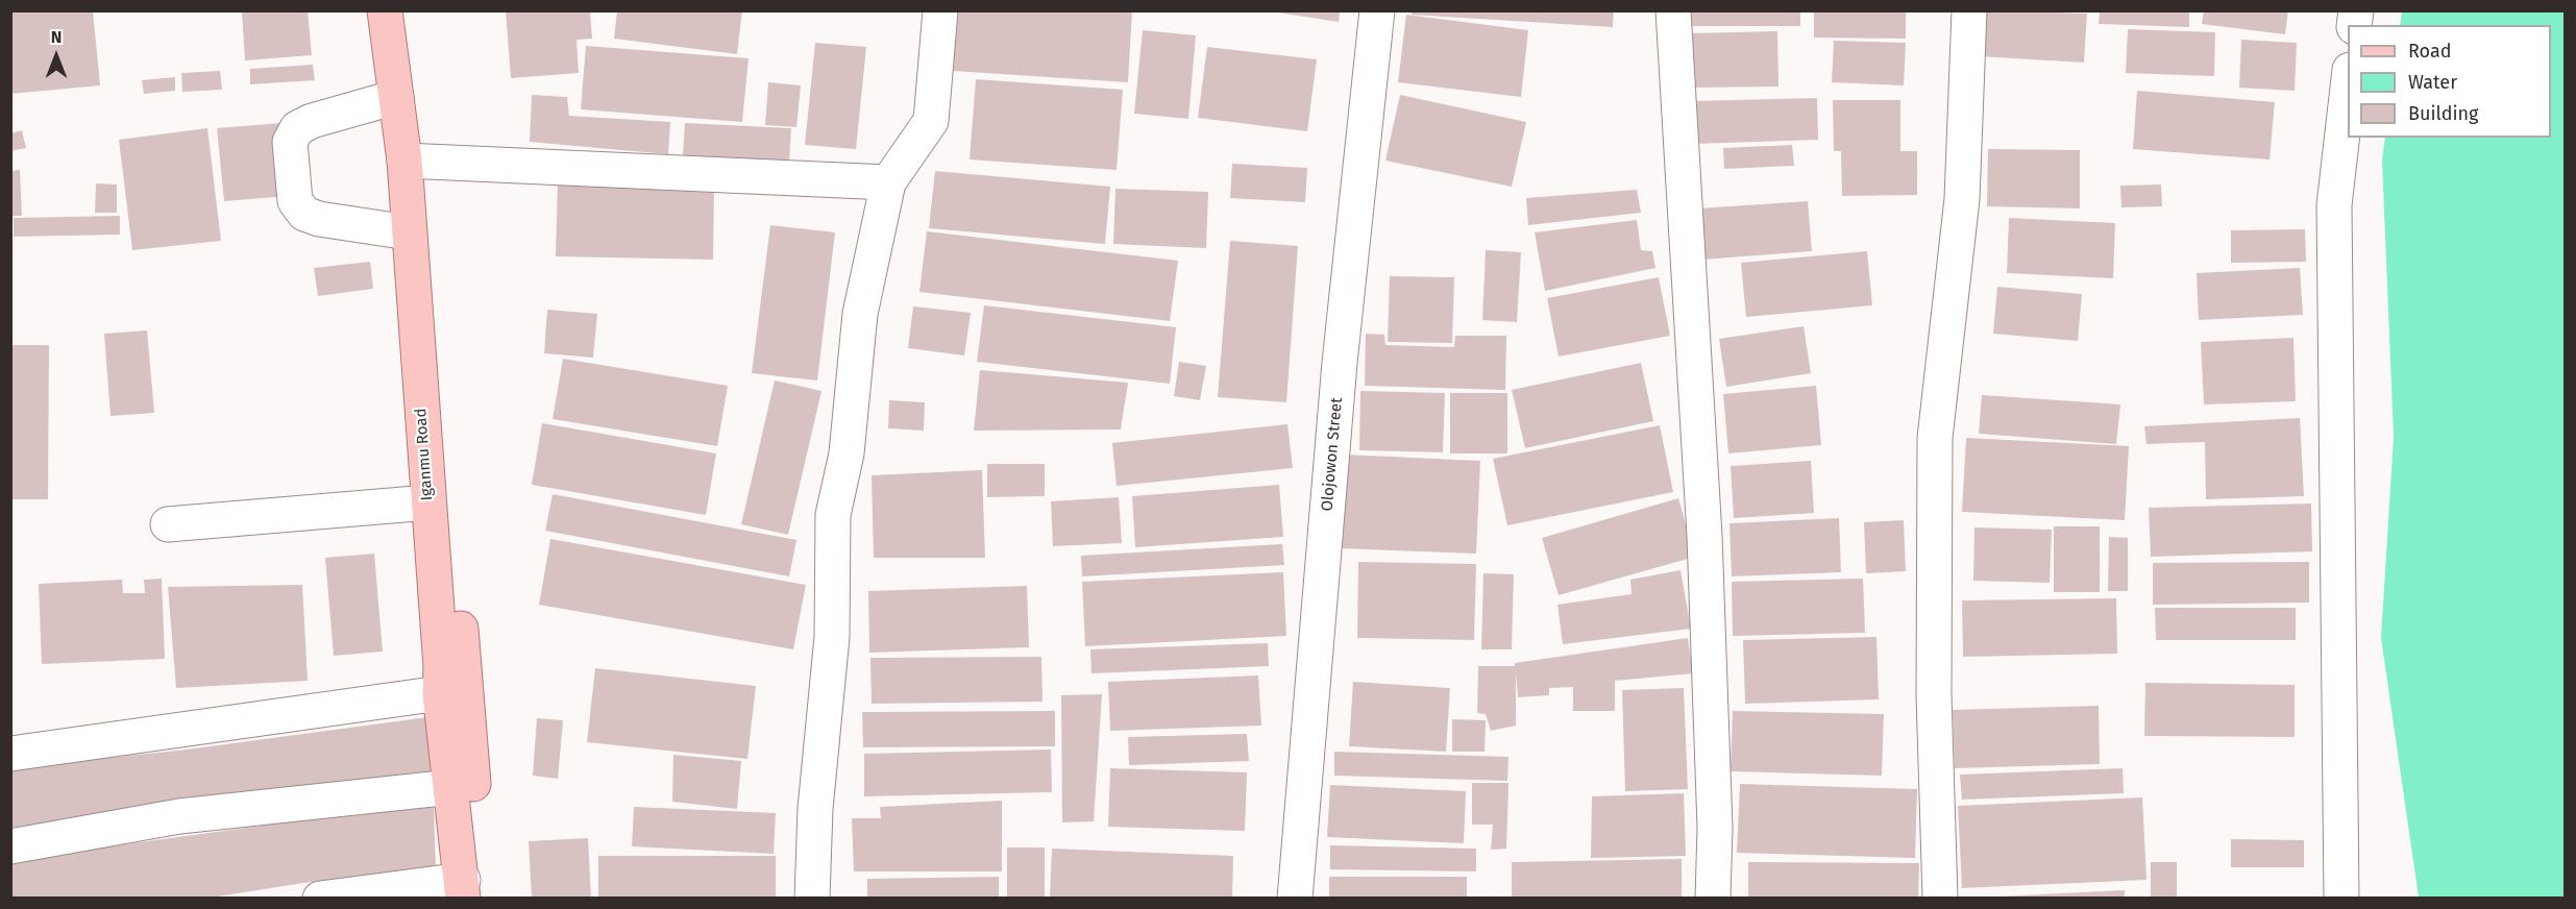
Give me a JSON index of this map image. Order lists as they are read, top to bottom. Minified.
{"streets":{"main road":["Iganmu Road"],"street":["Olojowon Street"]},"legend":["Road","Water","Building"],"north":"top"}
